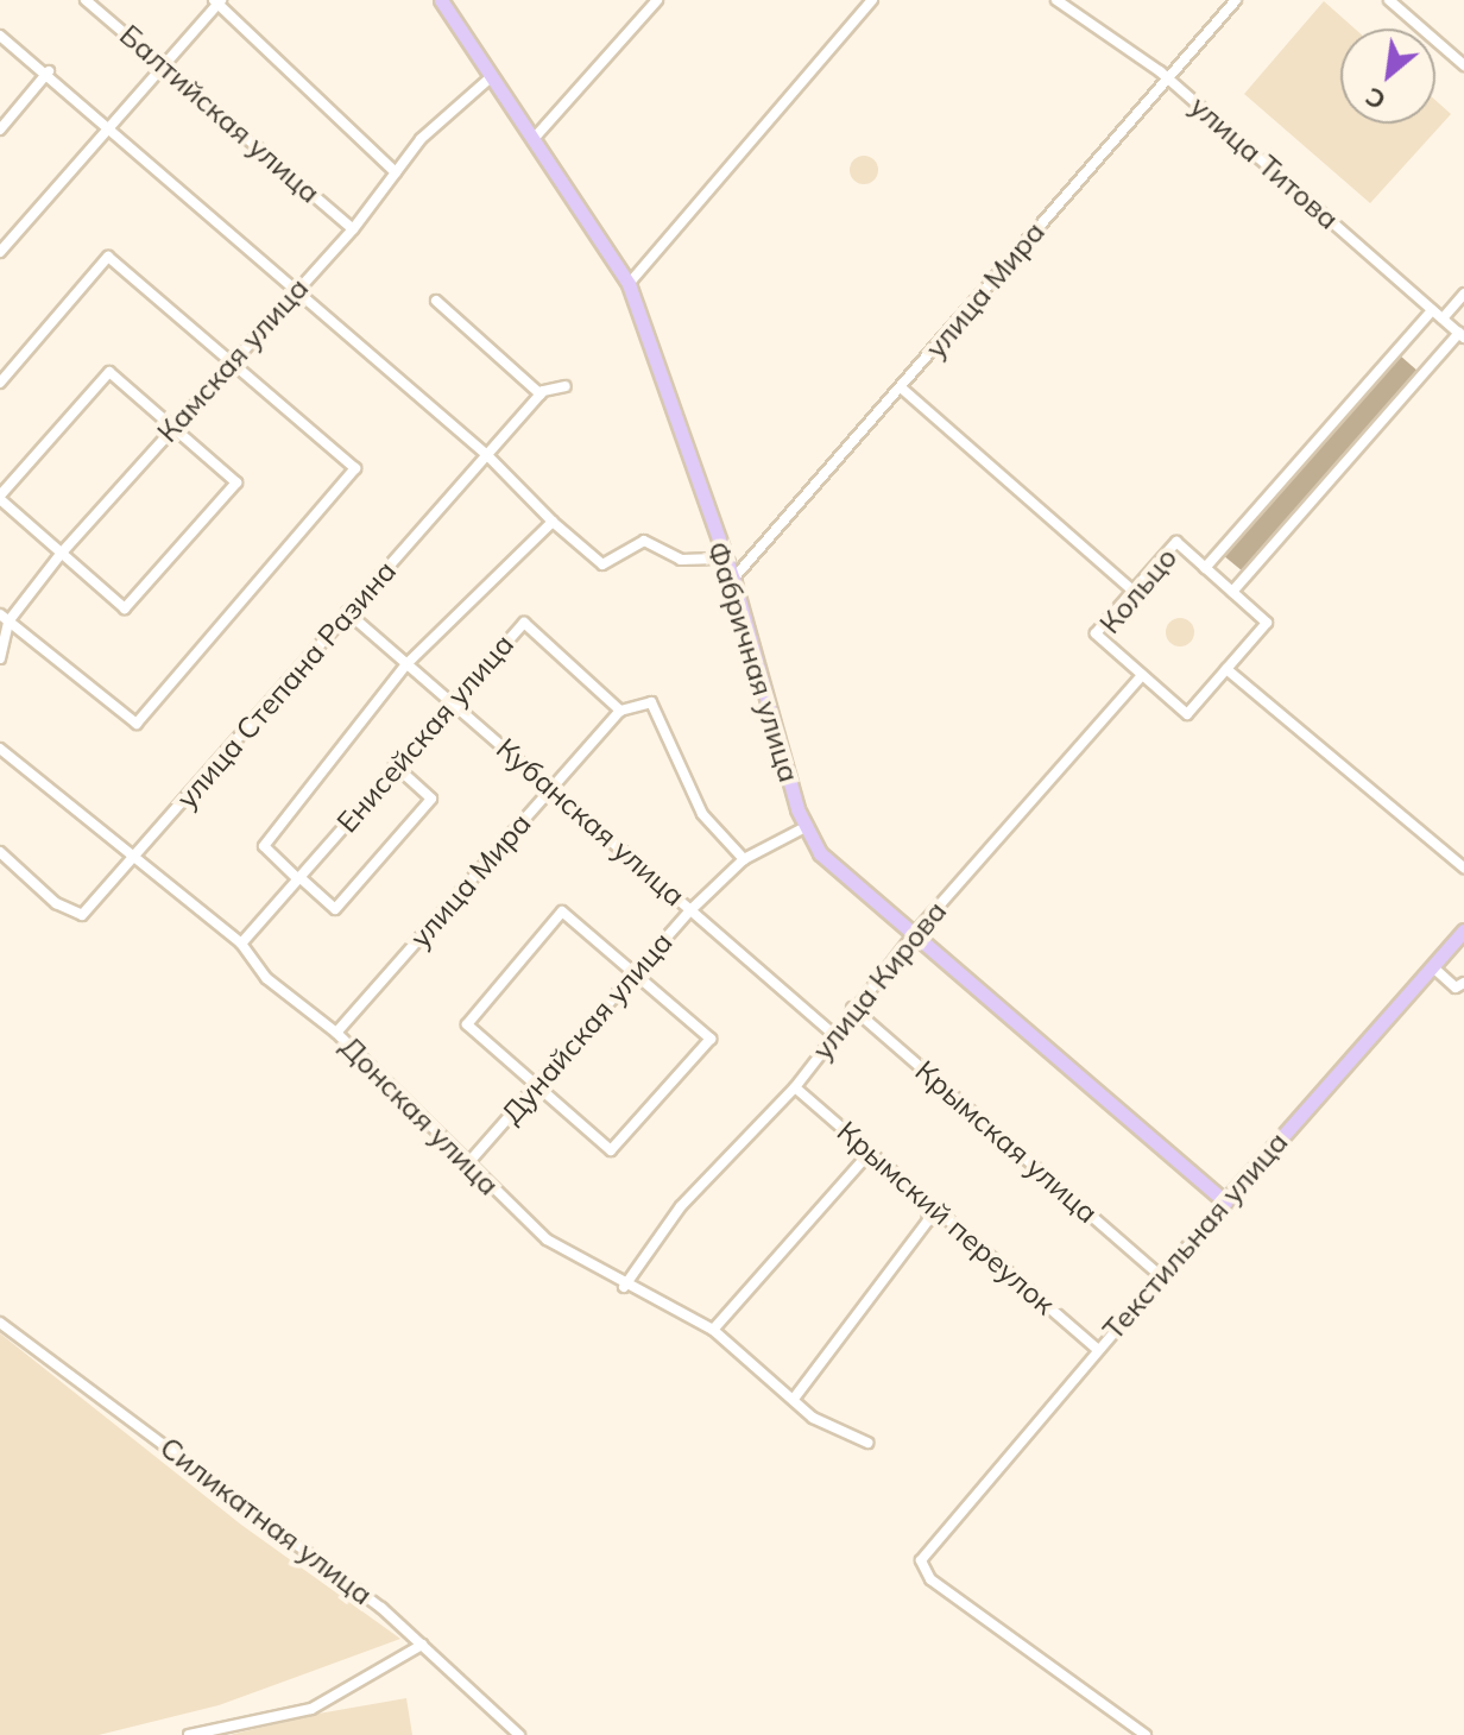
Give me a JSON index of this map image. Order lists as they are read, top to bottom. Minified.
{"streets":{"main road":["Фабричная улица","Текстильная улица"],"street":["Балтийская улица","улица Титова","улица Мира","Камская улица","Кольцо","улица Степана Разина","Енисейская улица","Кубанская улица","улица Кирова","Дунайская улица","Донская улица","Крымская улица","Крымский переулок","Силикатная улица"]},"crossings":[["Балтийская улица","Камская улица"],["улица Титова","улица Мира"],["улица Мира","Фабричная улица"],["улица Мира","Енисейская улица"],["улица Мира","Кубанская улица"],["улица Мира","Донская улица"],["Камская улица","Фабричная улица"],["Кольцо","улица Кирова"],["Фабричная улица","улица Кирова"],["Фабричная улица","Дунайская улица"],["Фабричная улица","Текстильная улица"],["улица Степана Разина","Кубанская улица"],["улица Степана Разина","Донская улица"],["Енисейская улица","Кубанская улица"],["Енисейская улица","Донская улица"],["Кубанская улица","улица Кирова"],["Кубанская улица","Дунайская улица"],["улица Кирова","Донская улица"],["улица Кирова","Крымская улица"],["улица Кирова","Крымский переулок"],["Дунайская улица","Донская улица"],["Крымская улица","Текстильная улица"],["Крымский переулок","Текстильная улица"]],"north":"bottom left"}
